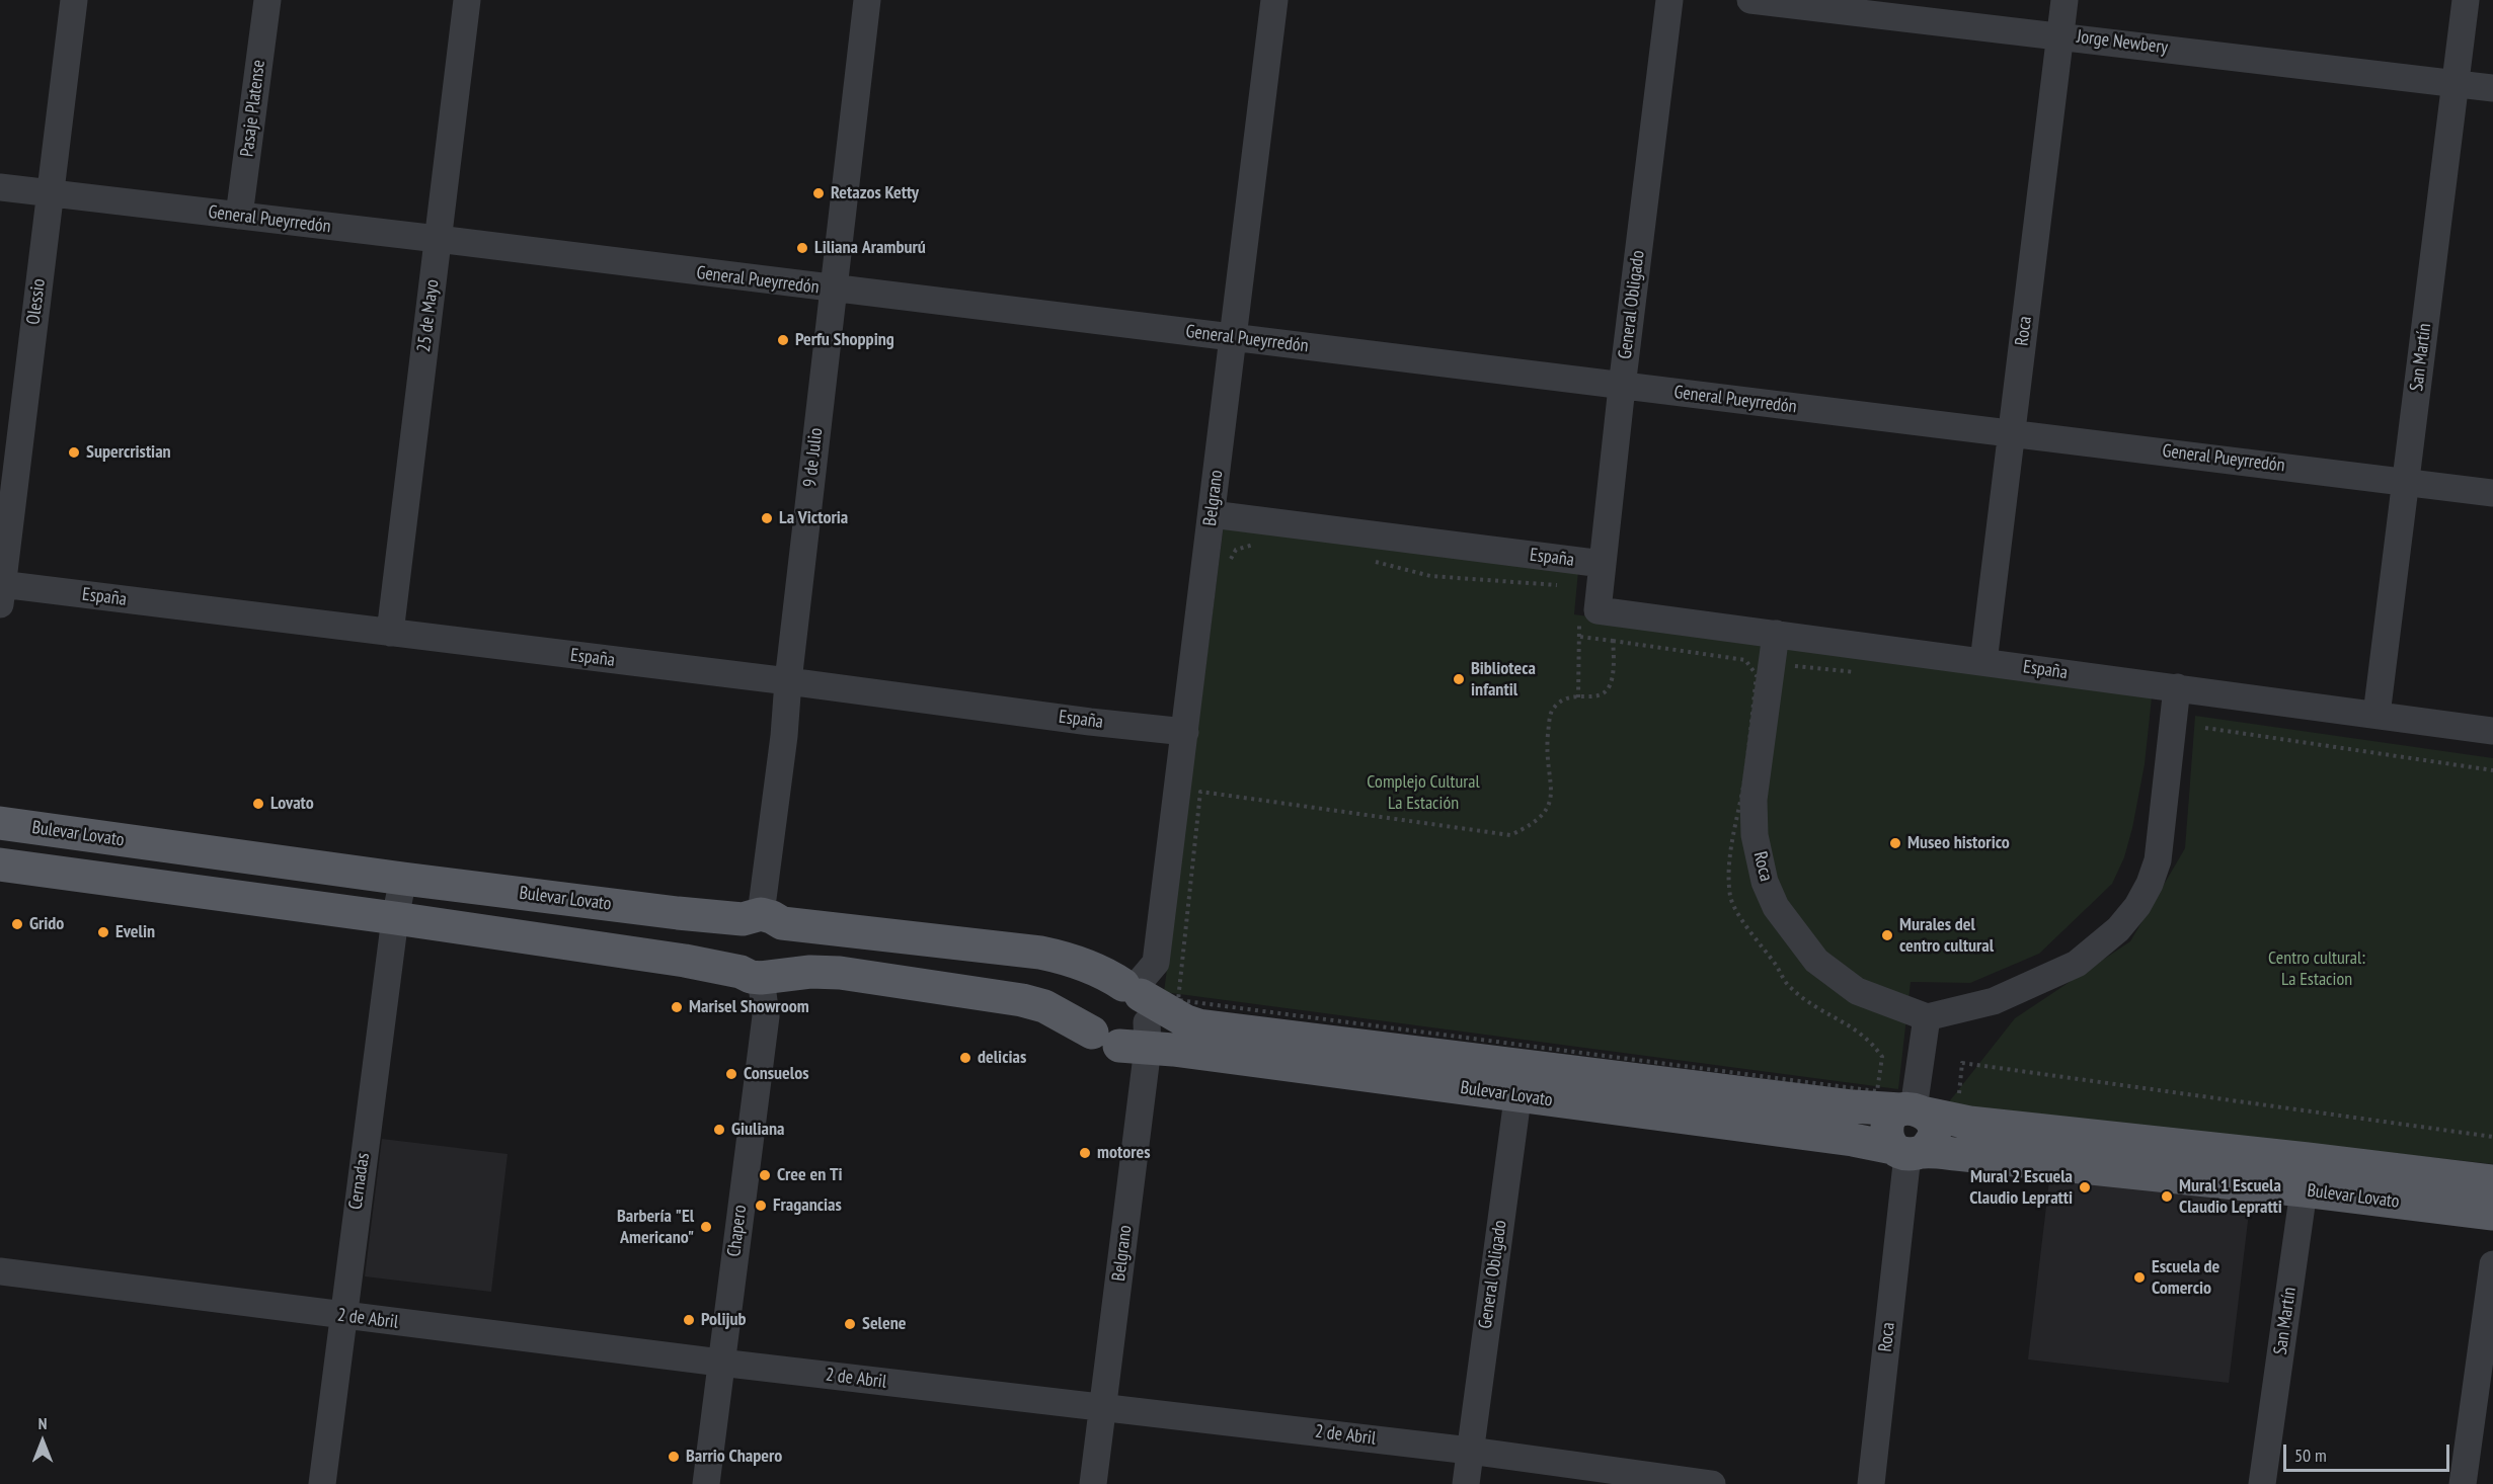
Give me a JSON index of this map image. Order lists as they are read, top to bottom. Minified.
{"streets":{"main road":["Roca","9 de Julio","Bulevar Lovato"],"street":["Jorge Newbery","Pasaje Platense","General Pueyrredón","Olessio","General Obligado","25 de Mayo","San Martín","Belgrano","España","Cernadas","Chapero","2 de Abril"]},"crossings":[["Jorge Newbery","Roca"],["Jorge Newbery","San Martín"],["Pasaje Platense","General Pueyrredón"],["General Pueyrredón","Olessio"],["General Pueyrredón","General Obligado"],["General Pueyrredón","25 de Mayo"],["General Pueyrredón","Roca"],["General Pueyrredón","San Martín"],["General Pueyrredón","9 de Julio"],["General Pueyrredón","Belgrano"],["Olessio","España"],["General Obligado","España"],["General Obligado","Bulevar Lovato"],["General Obligado","2 de Abril"],["25 de Mayo","España"],["Roca","España"],["Roca","Bulevar Lovato"],["San Martín","España"],["San Martín","Bulevar Lovato"],["9 de Julio","España"],["9 de Julio","Bulevar Lovato"],["9 de Julio","Chapero"],["Belgrano","España"],["Belgrano","Bulevar Lovato"],["Belgrano","2 de Abril"],["Bulevar Lovato","Cernadas"],["Bulevar Lovato","Chapero"],["Cernadas","2 de Abril"],["Chapero","2 de Abril"]],"parks":["Complejo Cultural La Estación","Centro cultural: La Estacion"],"places":["Retazos Ketty","Liliana Aramburú","Perfu Shopping","Supercristian","La Victoria","Biblioteca infantil","Lovato","Museo historico","Grido","Evelin","Murales del centro cultural","Marisel Showroom","delicias","Consuelos","Giuliana","motores","Cree en Ti","Mural 2 Escuela Claudio Lepratti","Mural 1 Escuela Claudio Lepratti","Fragancias","Barbería \"El Americano\"","Escuela de Comercio","Polijub","Selene","Barrio Chapero"],"scale_bar":"50 m","north":"top"}
